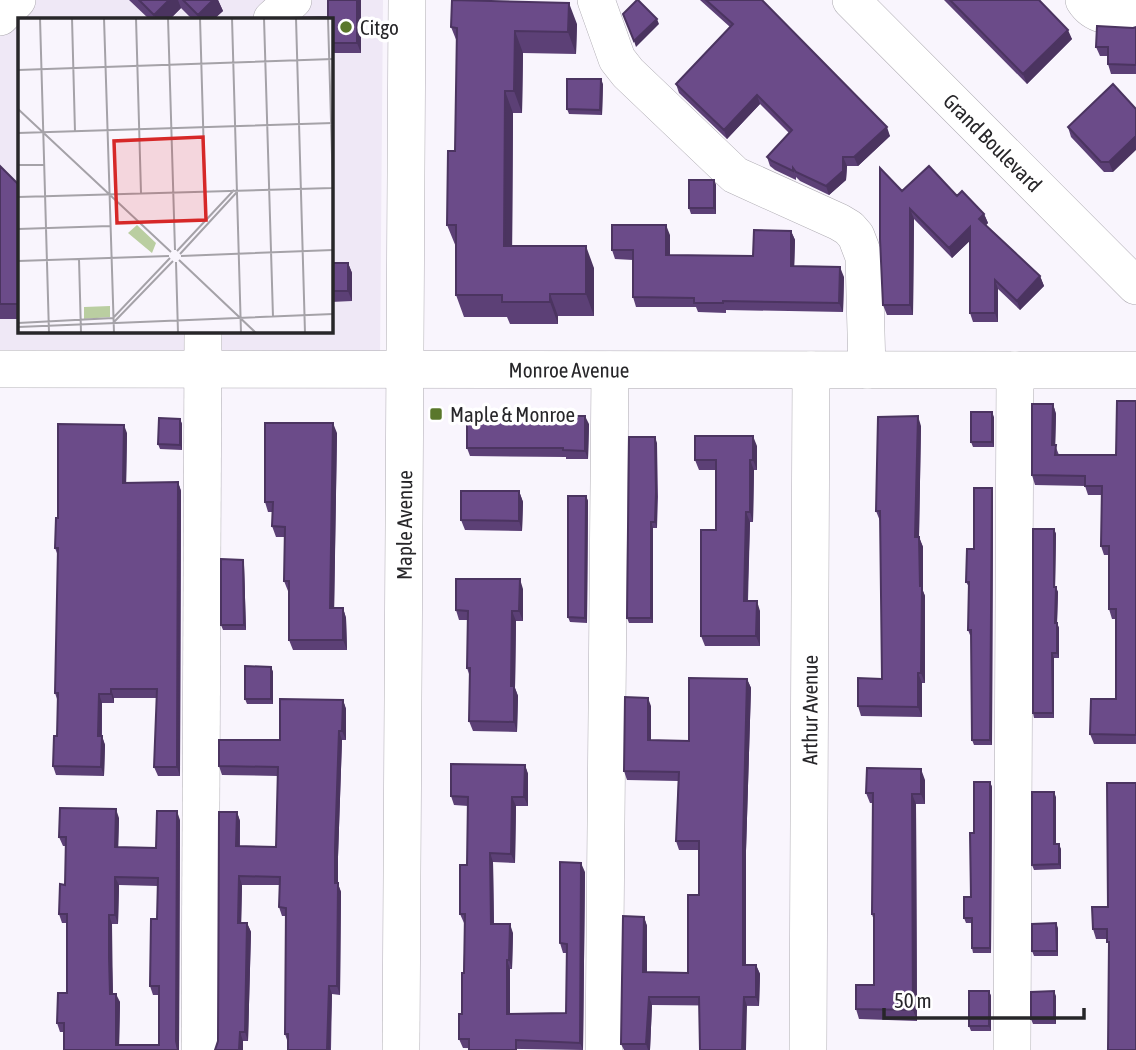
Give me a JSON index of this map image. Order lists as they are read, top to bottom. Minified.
{"streets":{"street":["Grand Boulevard","Monroe Avenue","Maple Avenue","Arthur Avenue"]},"crossings":[["Monroe Avenue","Maple Avenue"],["Monroe Avenue","Arthur Avenue"]],"places":{"other":["Citgo"],"transit":["Maple & Monroe"]},"scale_bar":"50 m"}
